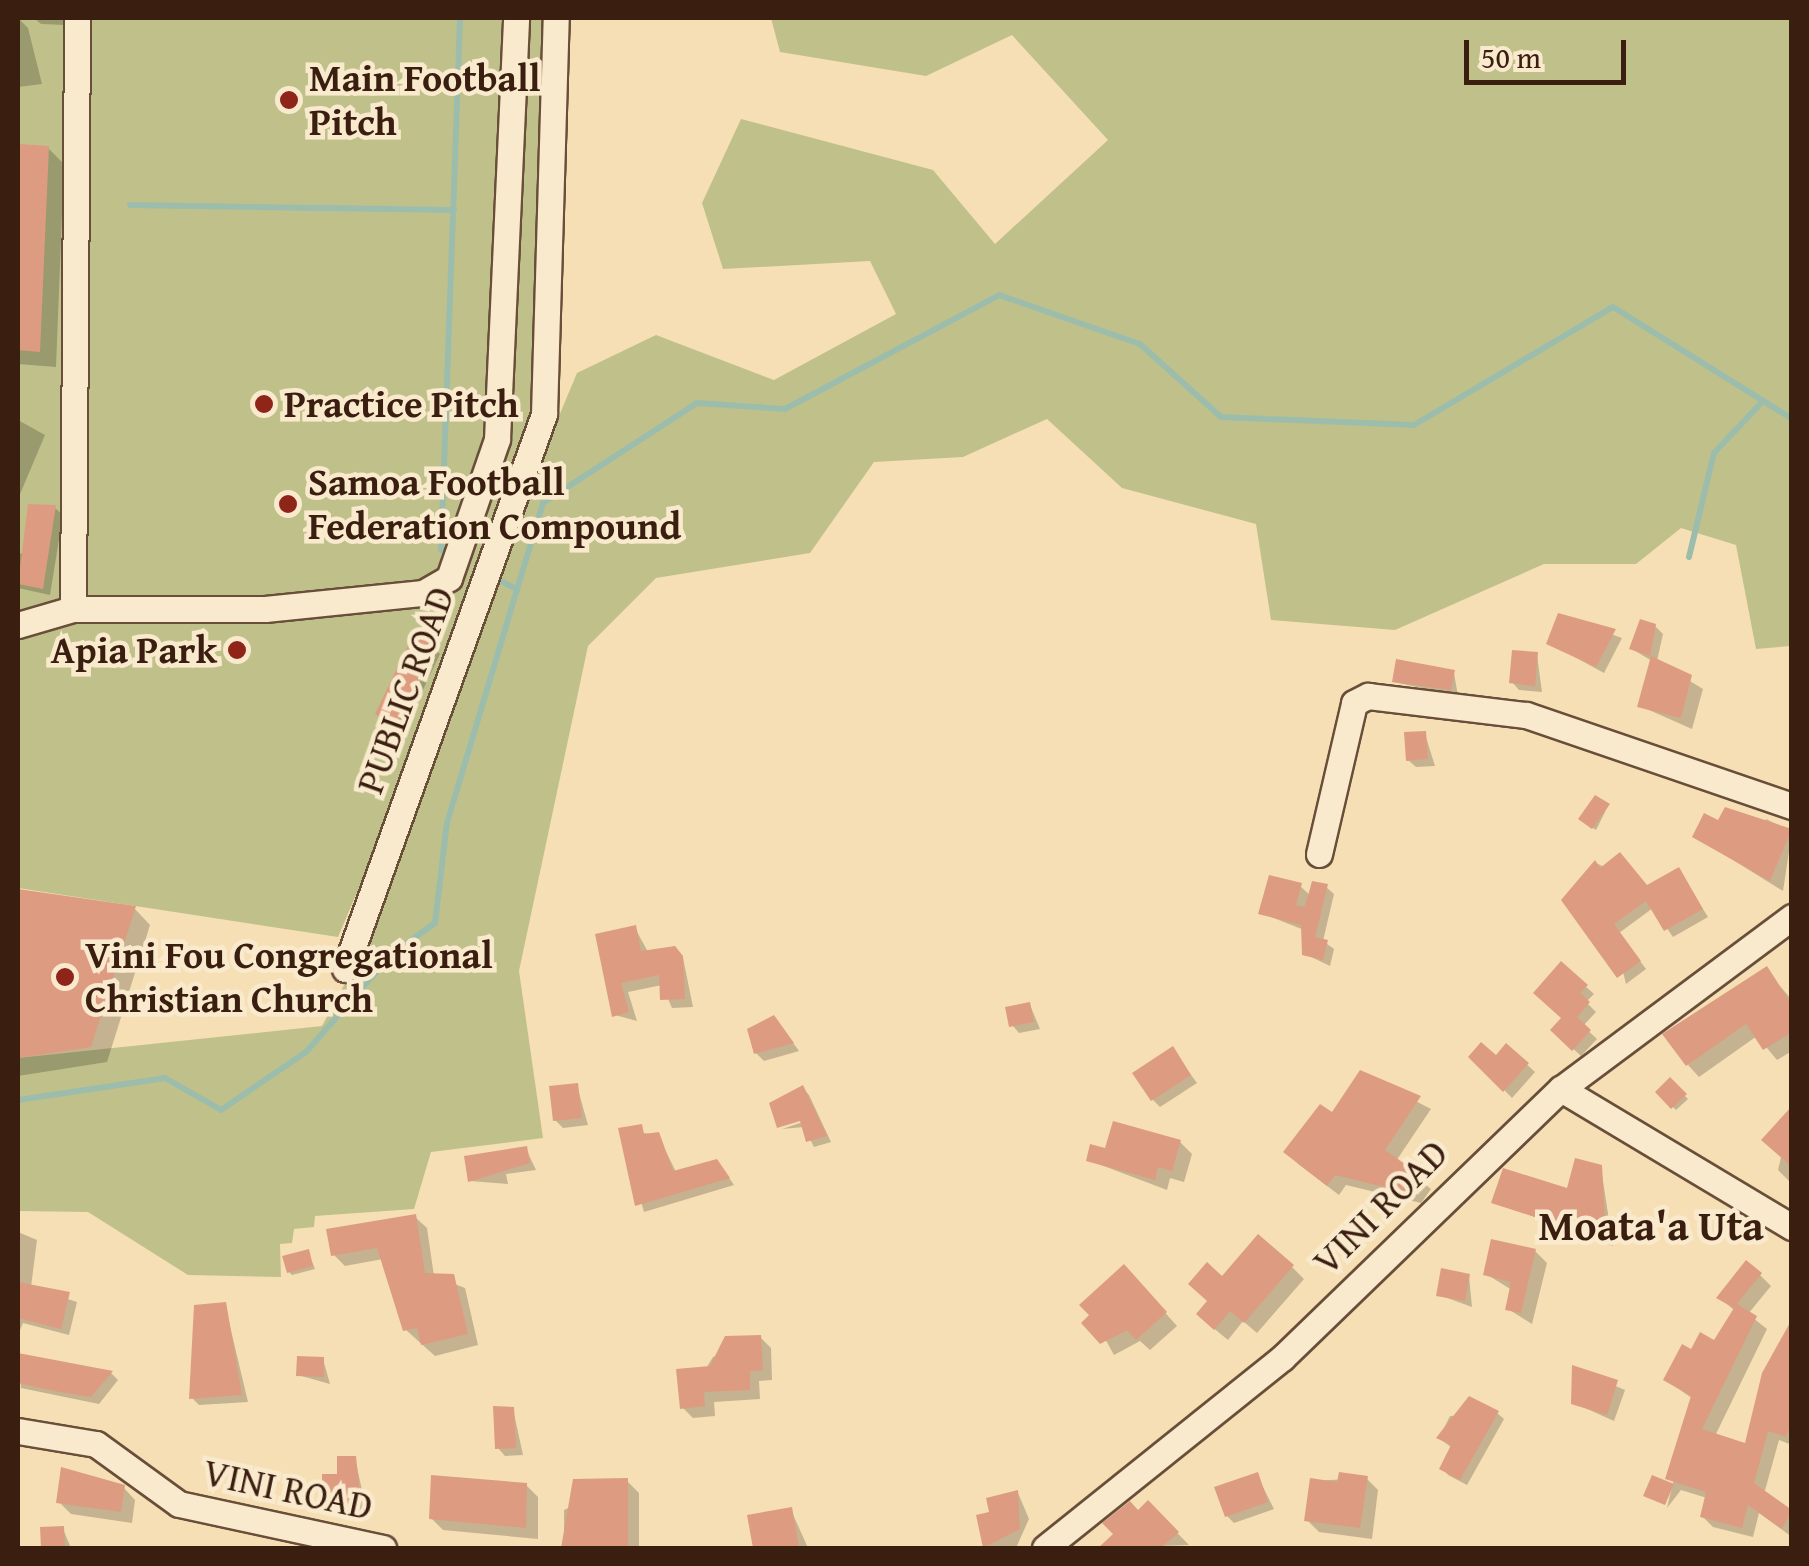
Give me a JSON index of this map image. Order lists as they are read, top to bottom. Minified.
{"streets":{"street":["PUBLIC ROAD","VINI ROAD"]},"districts":["Moata'a Uta"],"places":["Main Football Pitch","Practice Pitch","Samoa Football Federation Compound","Apia Park","Vini Fou Congregational Christian Church"],"scale_bar":"50 m"}
